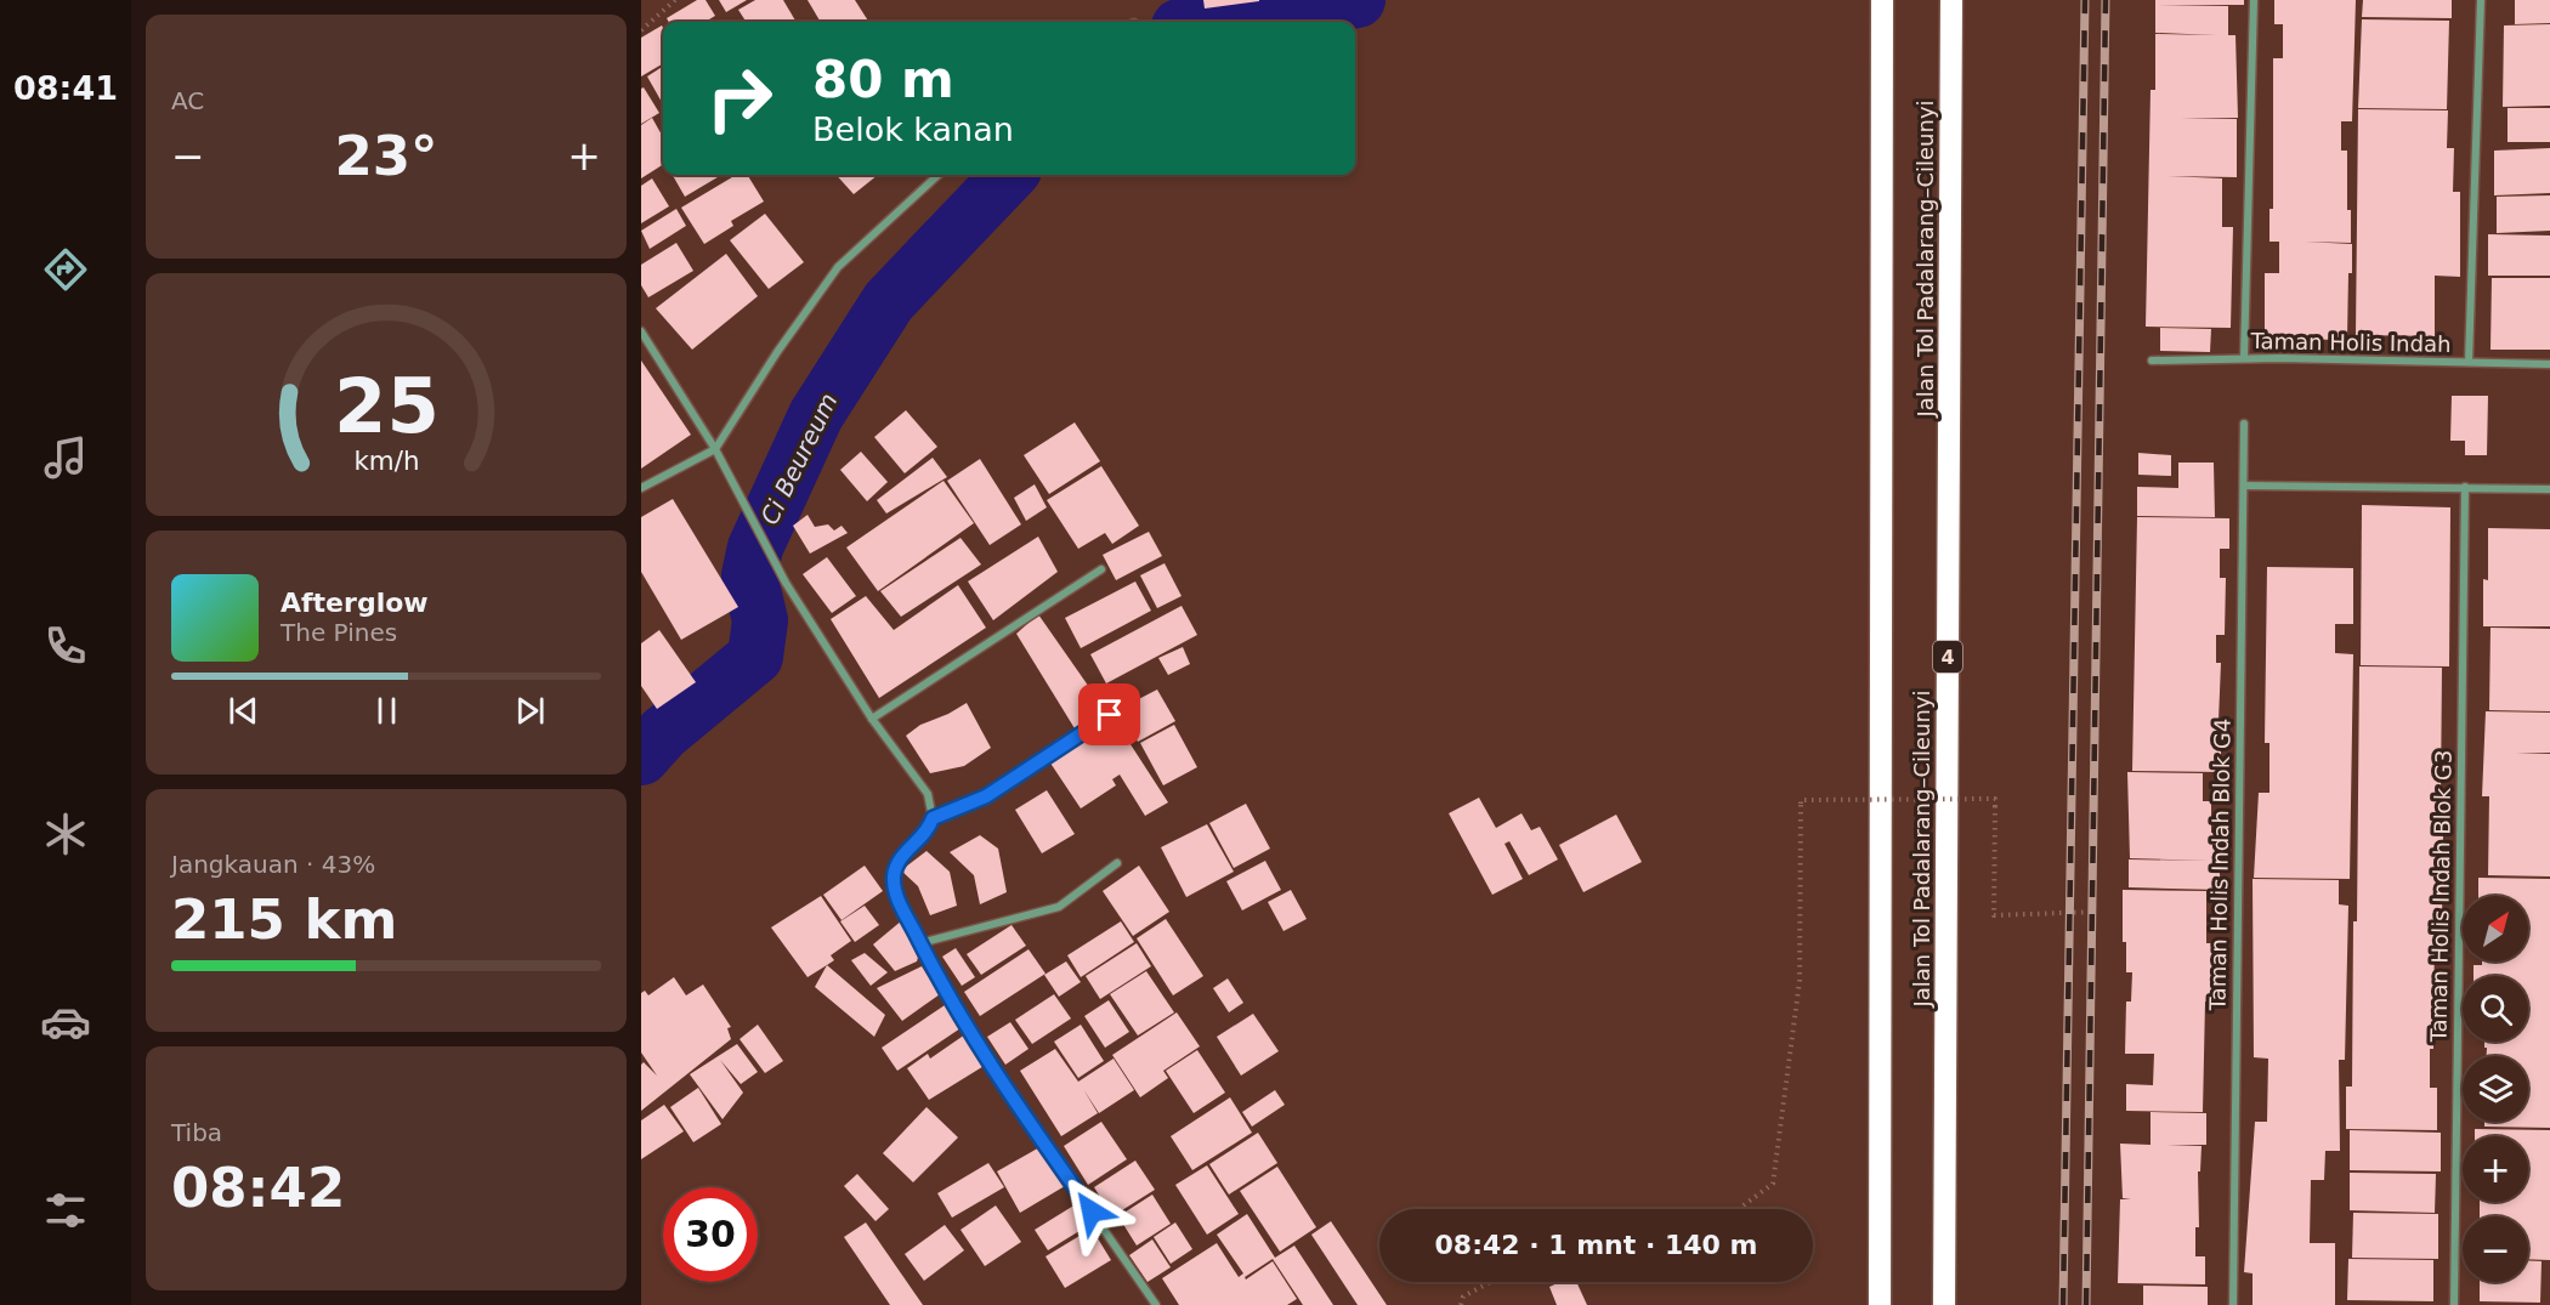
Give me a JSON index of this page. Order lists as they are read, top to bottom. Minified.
{"streets":{"highway":["Jalan Tol Padalarang–Cileunyi","4"],"street":["Taman Holis Indah","Taman Holis Indah Blok G4","Taman Holis Indah Blok G3"]},"water":["Ci Beureum"],"north":"top right","page":{"tabs":"08:41","tile":["AC",["Jangkauan · 43%","215 km"],["Tiba","08:42"]],"turn":["80 m","Belok kanan"],"heat":["−","23°","+"],"song":["Afterglow","The Pines"],"map_buttons":["+","−"],"limit":"30","trip":"08:42 · 1 mnt · 140 m","gauge":["25","km/h"]}}
